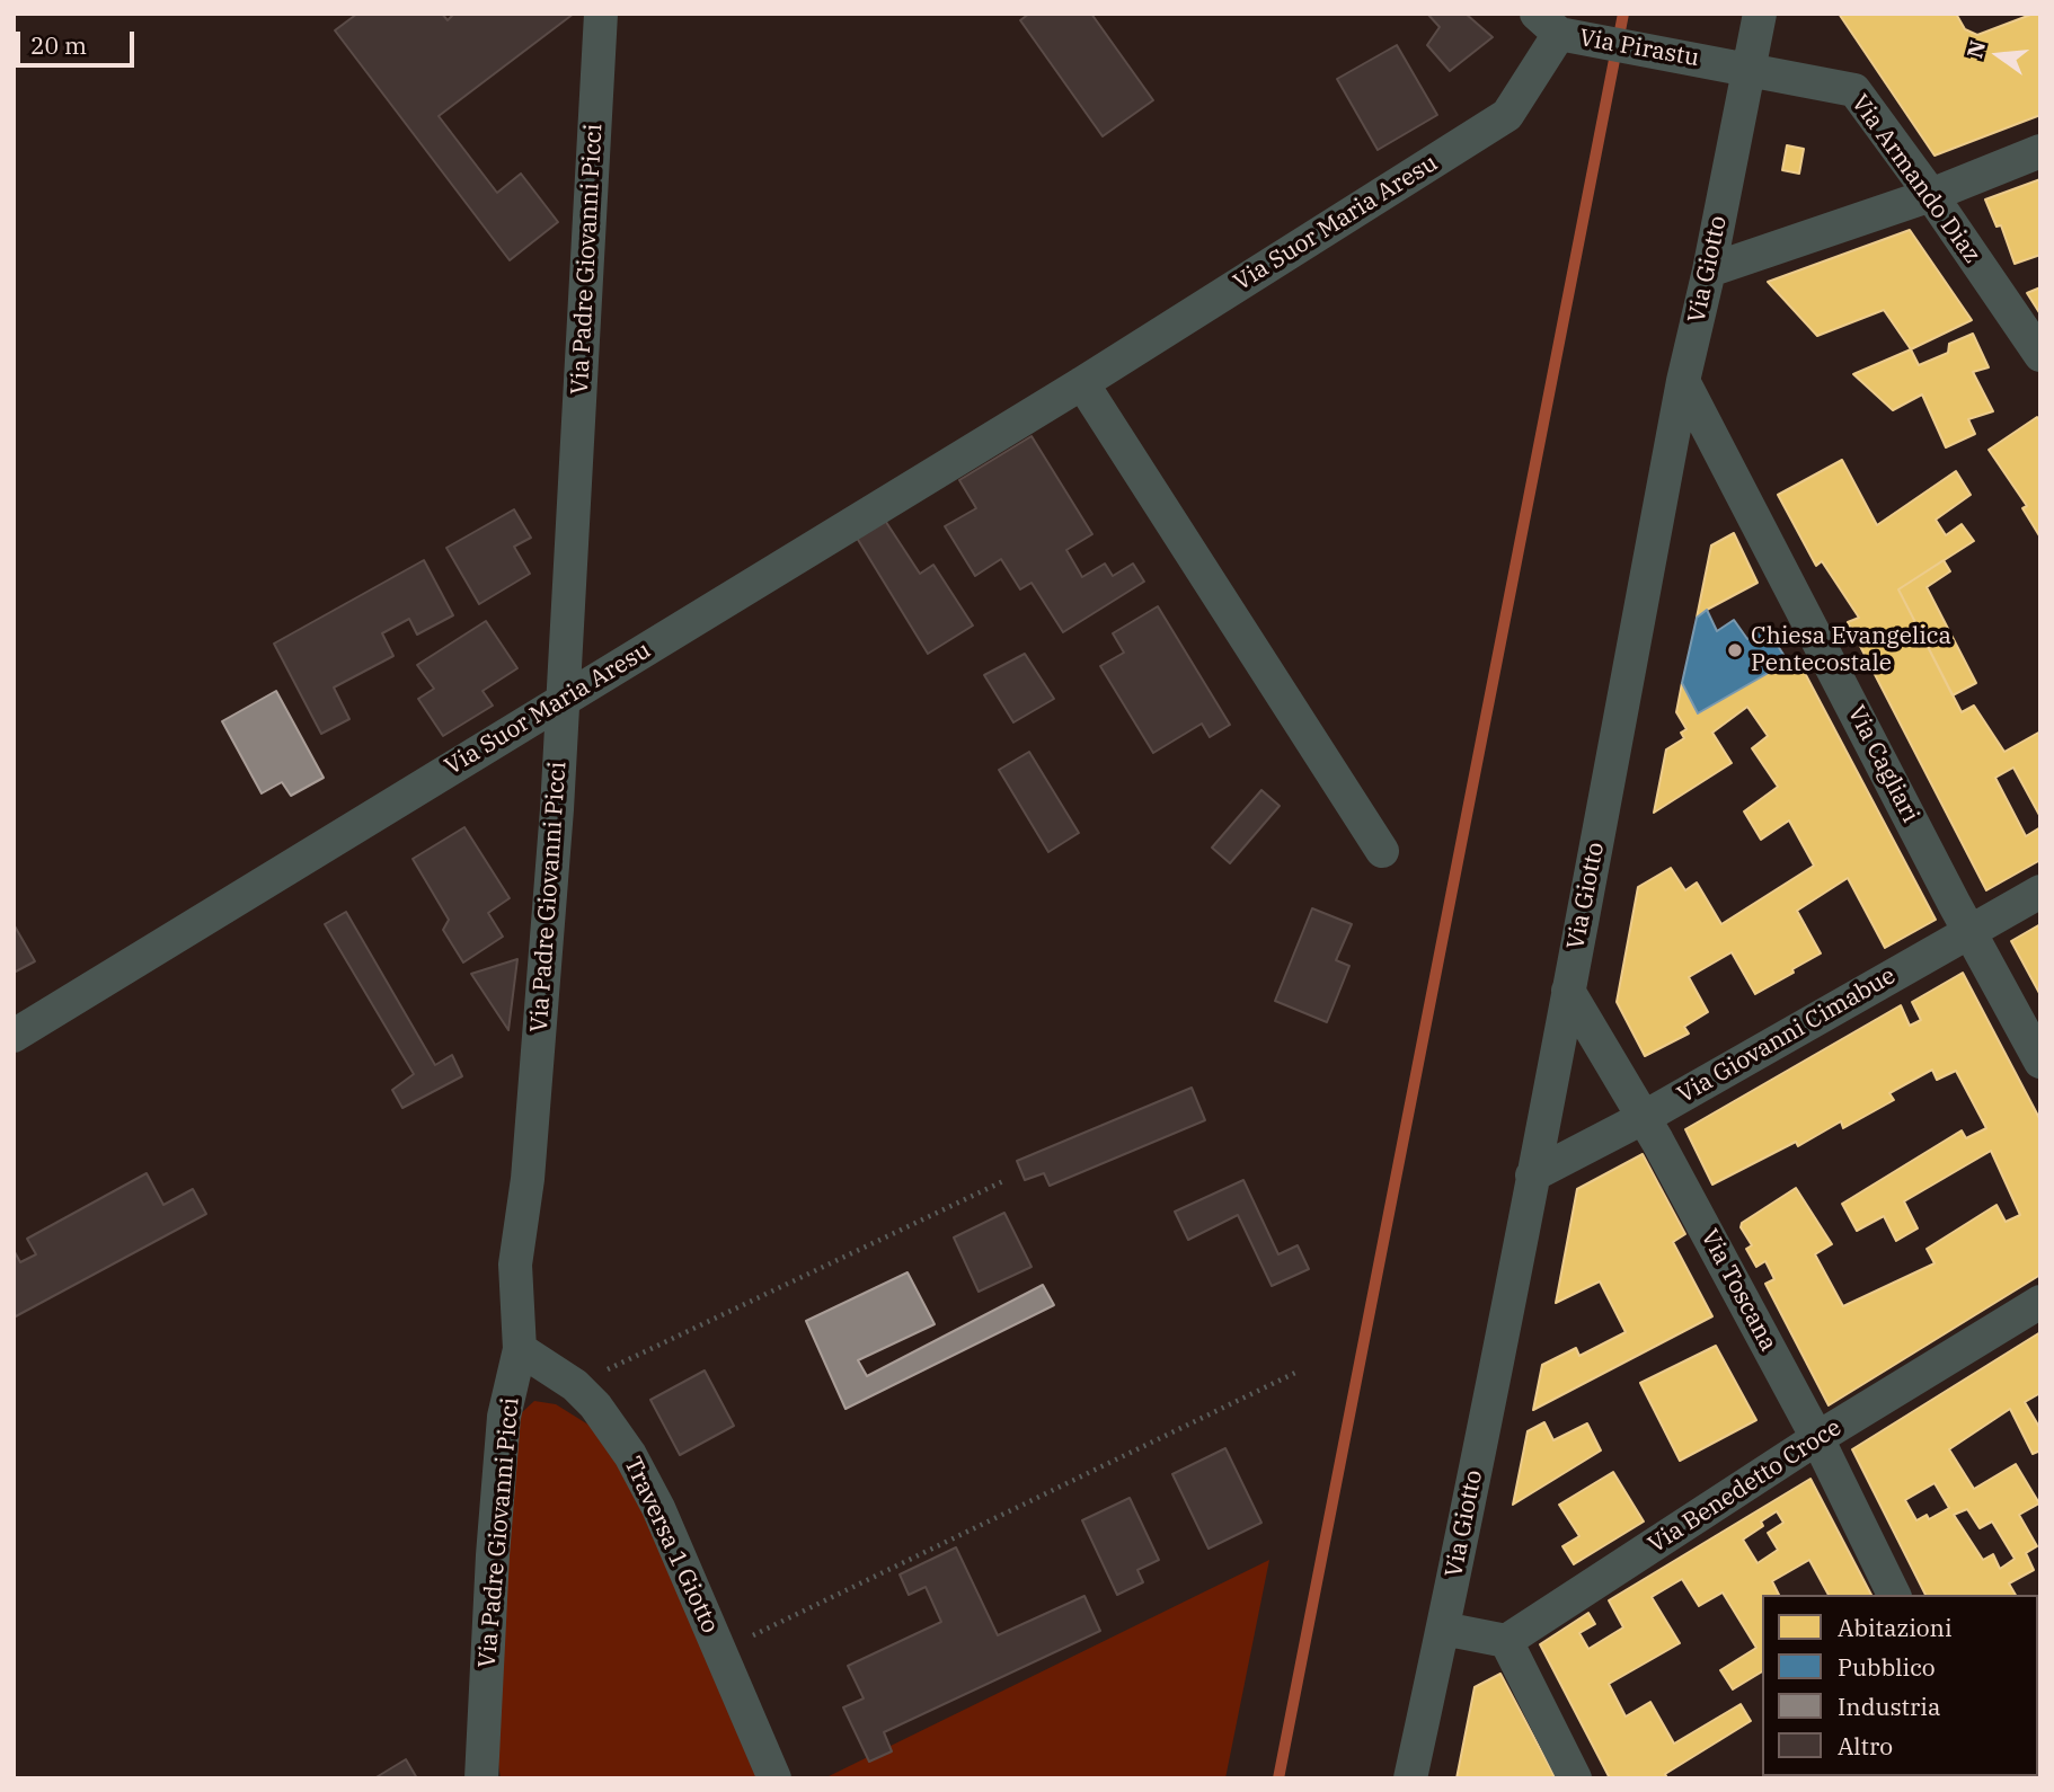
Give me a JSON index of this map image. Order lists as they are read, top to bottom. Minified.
{"streets":{"street":["Via Pirastu","Via Armando Diaz","Via Suor Maria Aresu","Via Padre Giovanni Picci","Via Giotto","Via Cagliari","Via Giovanni Cimabue","Via Toscana","Via Benedetto Croce","Traversa 1 Giotto"]},"crossings":[["Via Pirastu","Via Armando Diaz"],["Via Pirastu","Via Suor Maria Aresu"],["Via Pirastu","Via Giotto"],["Via Armando Diaz","Via Giotto"],["Via Suor Maria Aresu","Via Padre Giovanni Picci"],["Via Padre Giovanni Picci","Traversa 1 Giotto"],["Via Giotto","Via Cagliari"],["Via Giotto","Via Giovanni Cimabue"],["Via Giotto","Via Toscana"],["Via Cagliari","Via Giovanni Cimabue"],["Via Giovanni Cimabue","Via Toscana"],["Via Toscana","Via Benedetto Croce"]],"places":["Chiesa Evangelica Pentecostale"],"legend":["Abitazioni","Pubblico","Industria","Altro"],"scale_bar":"20 m","north":"left"}
